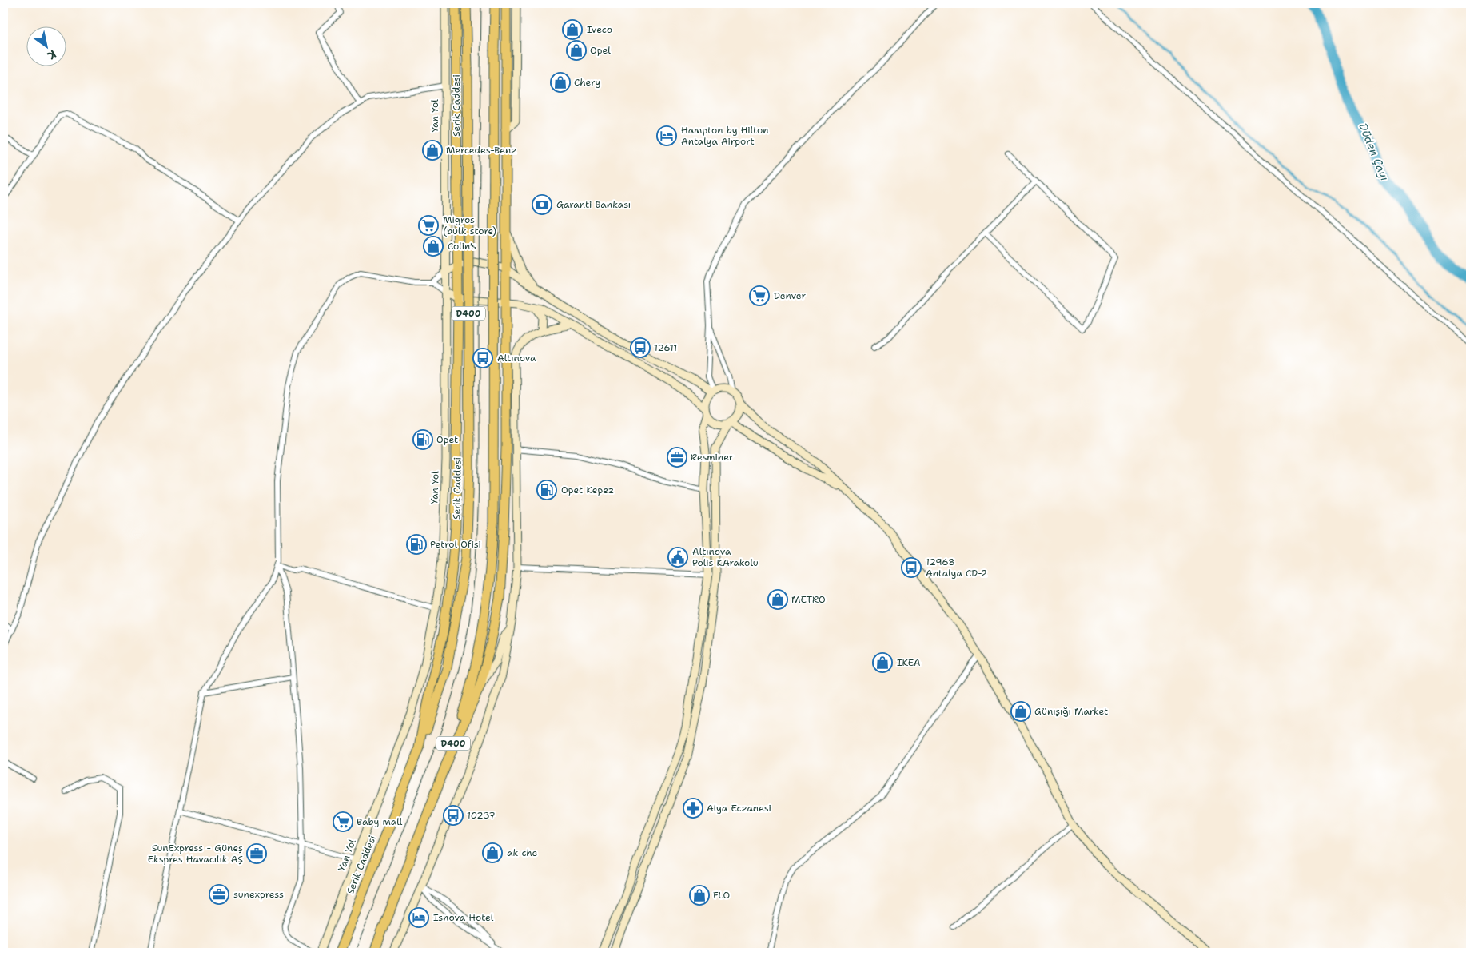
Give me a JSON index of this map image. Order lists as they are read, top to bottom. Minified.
{"streets":{"highway":["Serik Caddesi","D400"],"street":["Yan Yol"]},"water":["Düden Çayı"],"places":{"shop":["Iveco","Opel","Chery","Mercedes-Benz","Colin's","METRO","IKEA","Günışığı Market","ak che","FLO"],"hotel":["Hampton by Hilton Antalya Airport","Isnova Hotel"],"bank":["Garanti Bankası"],"supermarket":["Migros (bulk store)","Denver","Baby mall"],"bus stop":["12611","Altınova","12968 Antalya CD-2","10237"],"fuel station":["Opet","Opet Kepez","Petrol Ofisi"],"office":["Resminer","SunExpress - Güneş Ekspres Havacılık AŞ","sunexpress"],"public building":["Altınova Polis KArakolu"],"pharmacy":["Alya Eczanesi"]},"north":"bottom right"}
